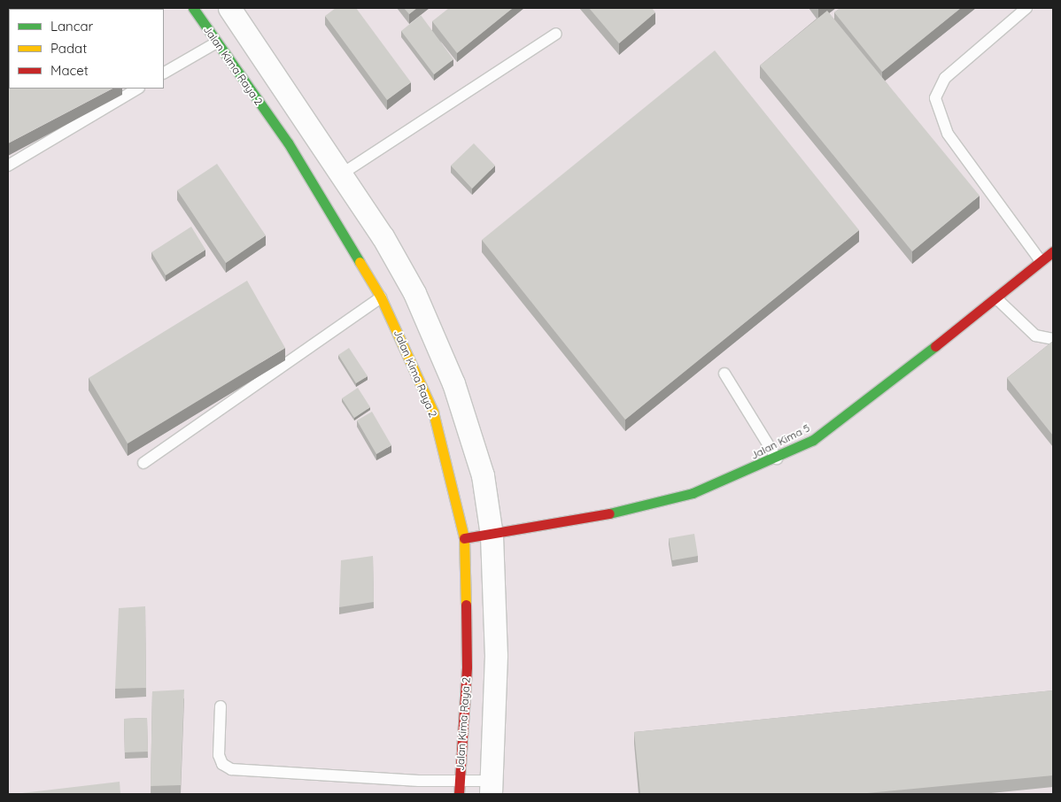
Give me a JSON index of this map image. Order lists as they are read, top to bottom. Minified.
{"streets":{"street":["Jalan Kima Raya 2","Jalan Kima 5"]},"crossings":[["Jalan Kima Raya 2","Jalan Kima 5"]],"legend":["Lancar","Padat","Macet"]}
